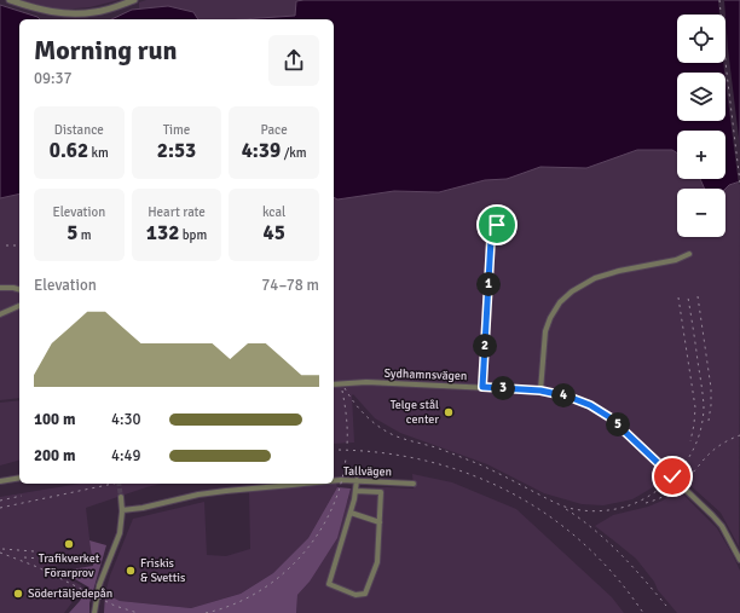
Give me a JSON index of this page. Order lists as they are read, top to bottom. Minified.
{"streets":{"street":["Sydhamnsvägen","Tallvägen"]},"places":["Telge stål center","Trafikverket Förarprov","Friskis & Svettis","Södertäljedepån"],"page":{"map_buttons":["+","−"],"heading":["Morning run","09:37"],"stats":[["Distance","0.62 km"],["Time","2:53"],["Pace","4:39 /km"],["Elevation","5 m"],["Heart rate","132 bpm"],["kcal","45"]],"chart":["Elevation","74–78 m"],"pins":["1","2","3","4","5"],"list":[{"name":"100 m","note":"4:30"},{"name":"200 m","note":"4:49"}]}}
